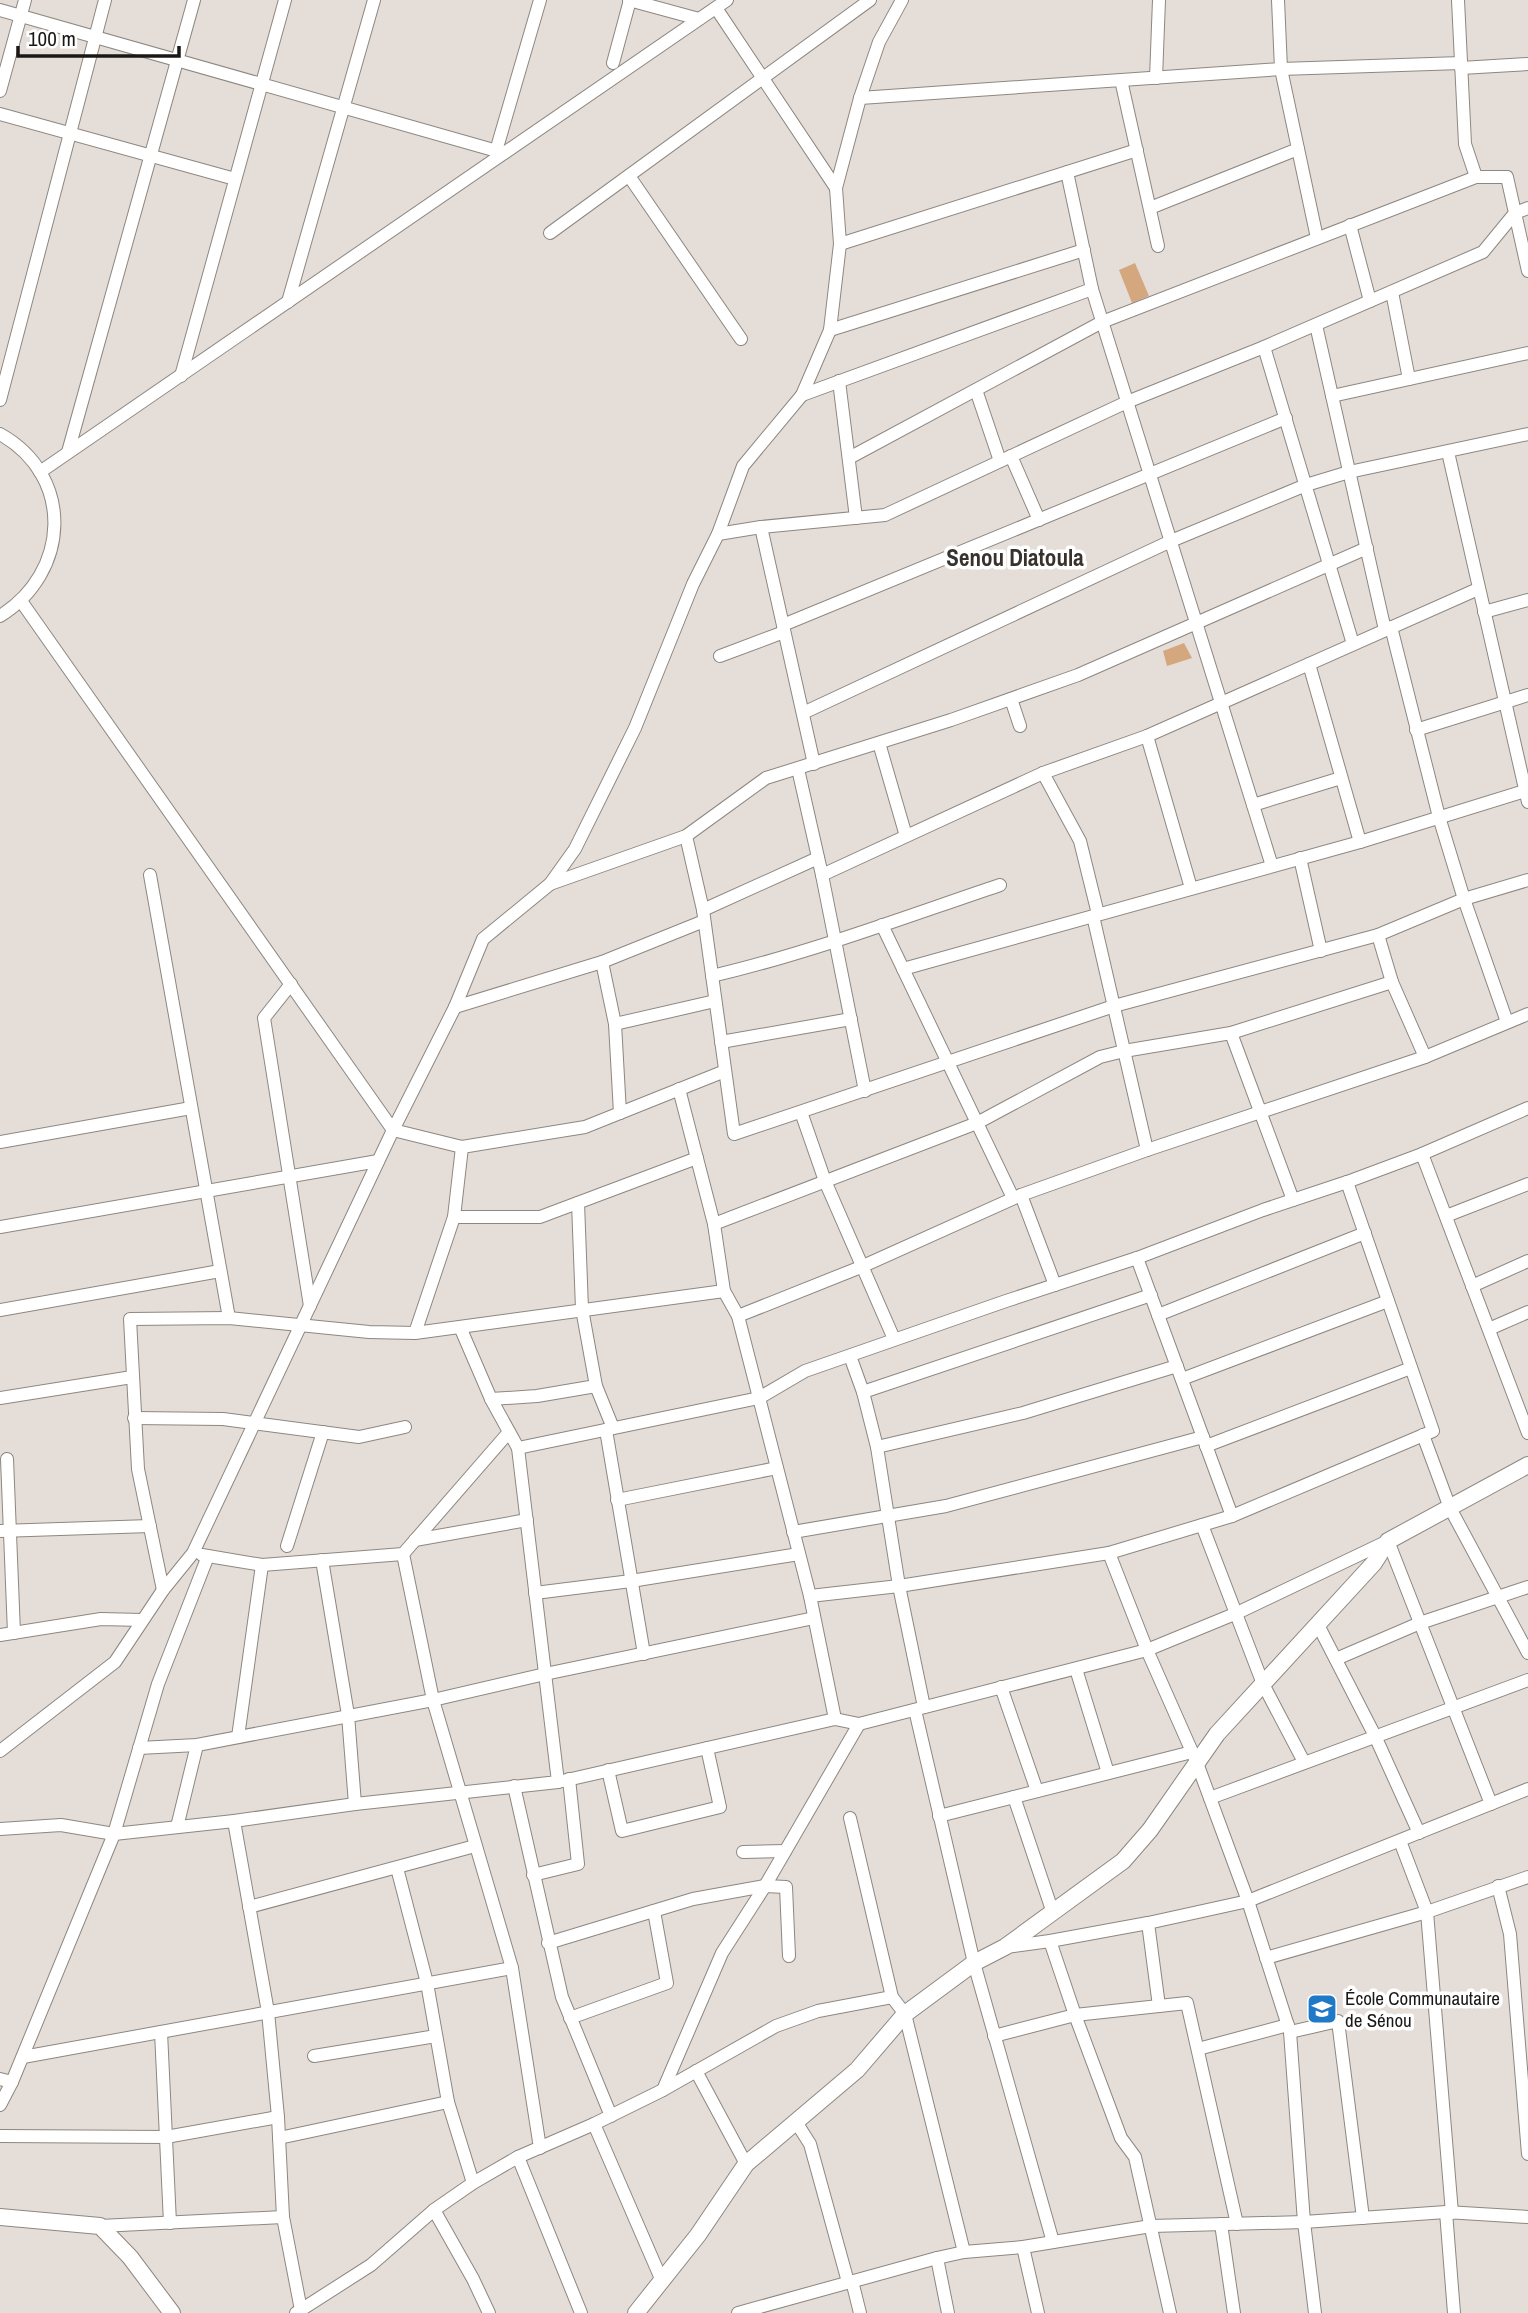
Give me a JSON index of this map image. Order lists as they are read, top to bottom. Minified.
{"districts":["Senou Diatoula"],"places":{"school or university":["École Communautaire de Sénou"]},"scale_bar":"100 m"}
